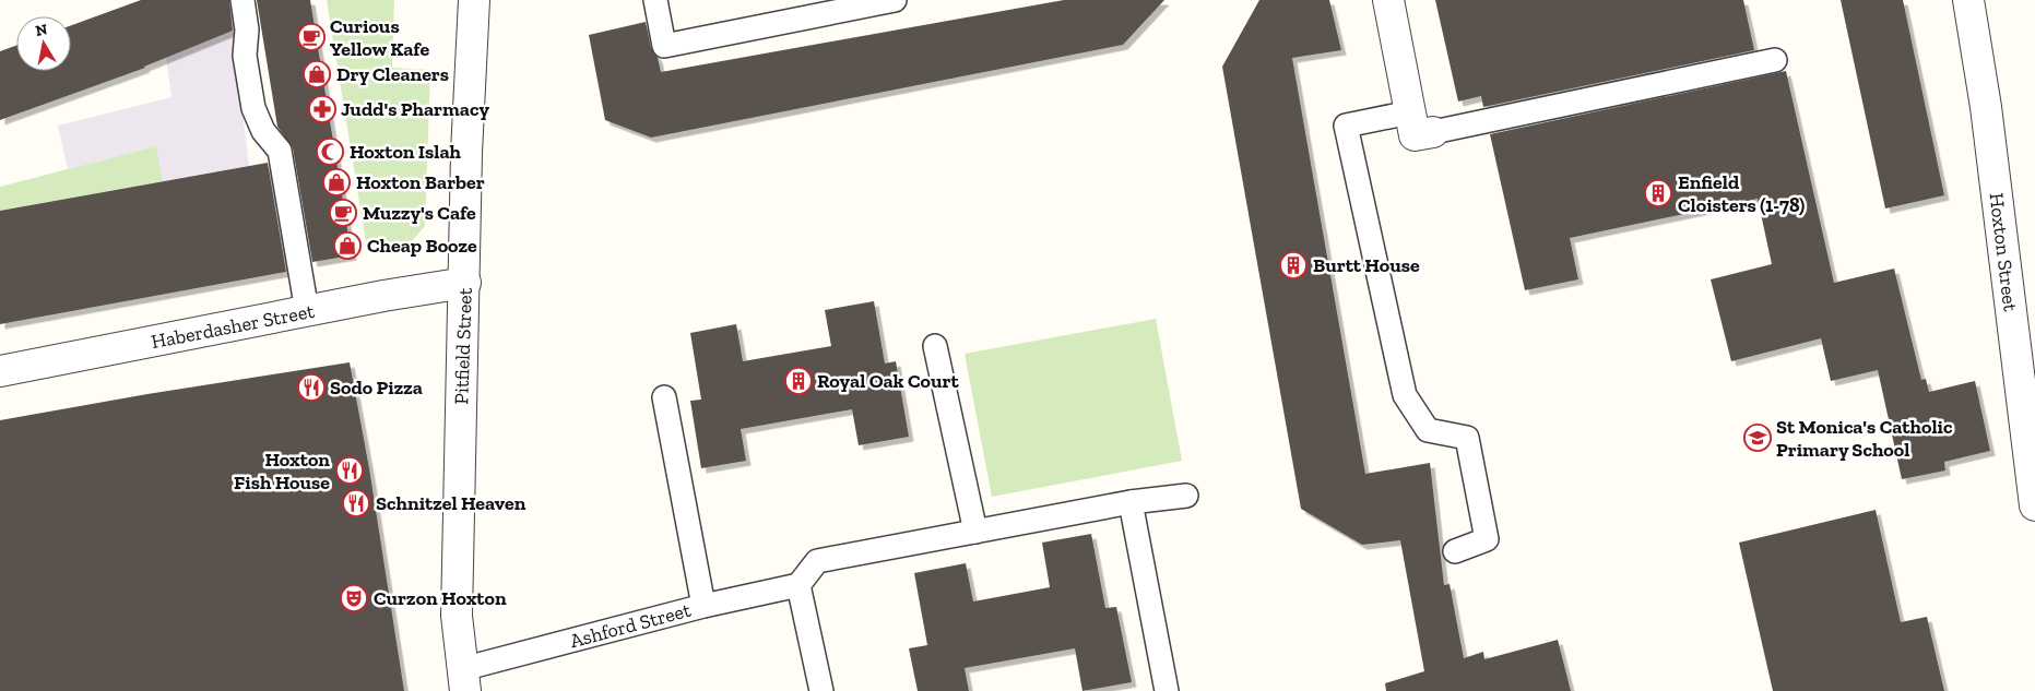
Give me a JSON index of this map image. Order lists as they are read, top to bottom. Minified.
{"streets":{"street":["Hoxton Street","Haberdasher Street","Pitfield Street"],"lane":["Ashford Street"]},"crossings":[["Haberdasher Street","Pitfield Street"],["Pitfield Street","Ashford Street"]],"places":{"cafe":["Curious Yellow Kafe","Muzzy's Cafe"],"shop":["Dry Cleaners","Hoxton Barber","Cheap Booze"],"pharmacy":["Judd's Pharmacy"],"mosque":["Hoxton Islah"],"building":["Enfield Cloisters (1-78)","Burtt House","Royal Oak Court"],"restaurant":["Sodo Pizza","Hoxton Fish House","Schnitzel Heaven"],"school or university":["St Monica's Catholic Primary School"],"theatre":["Curzon Hoxton"]},"north":"top"}
